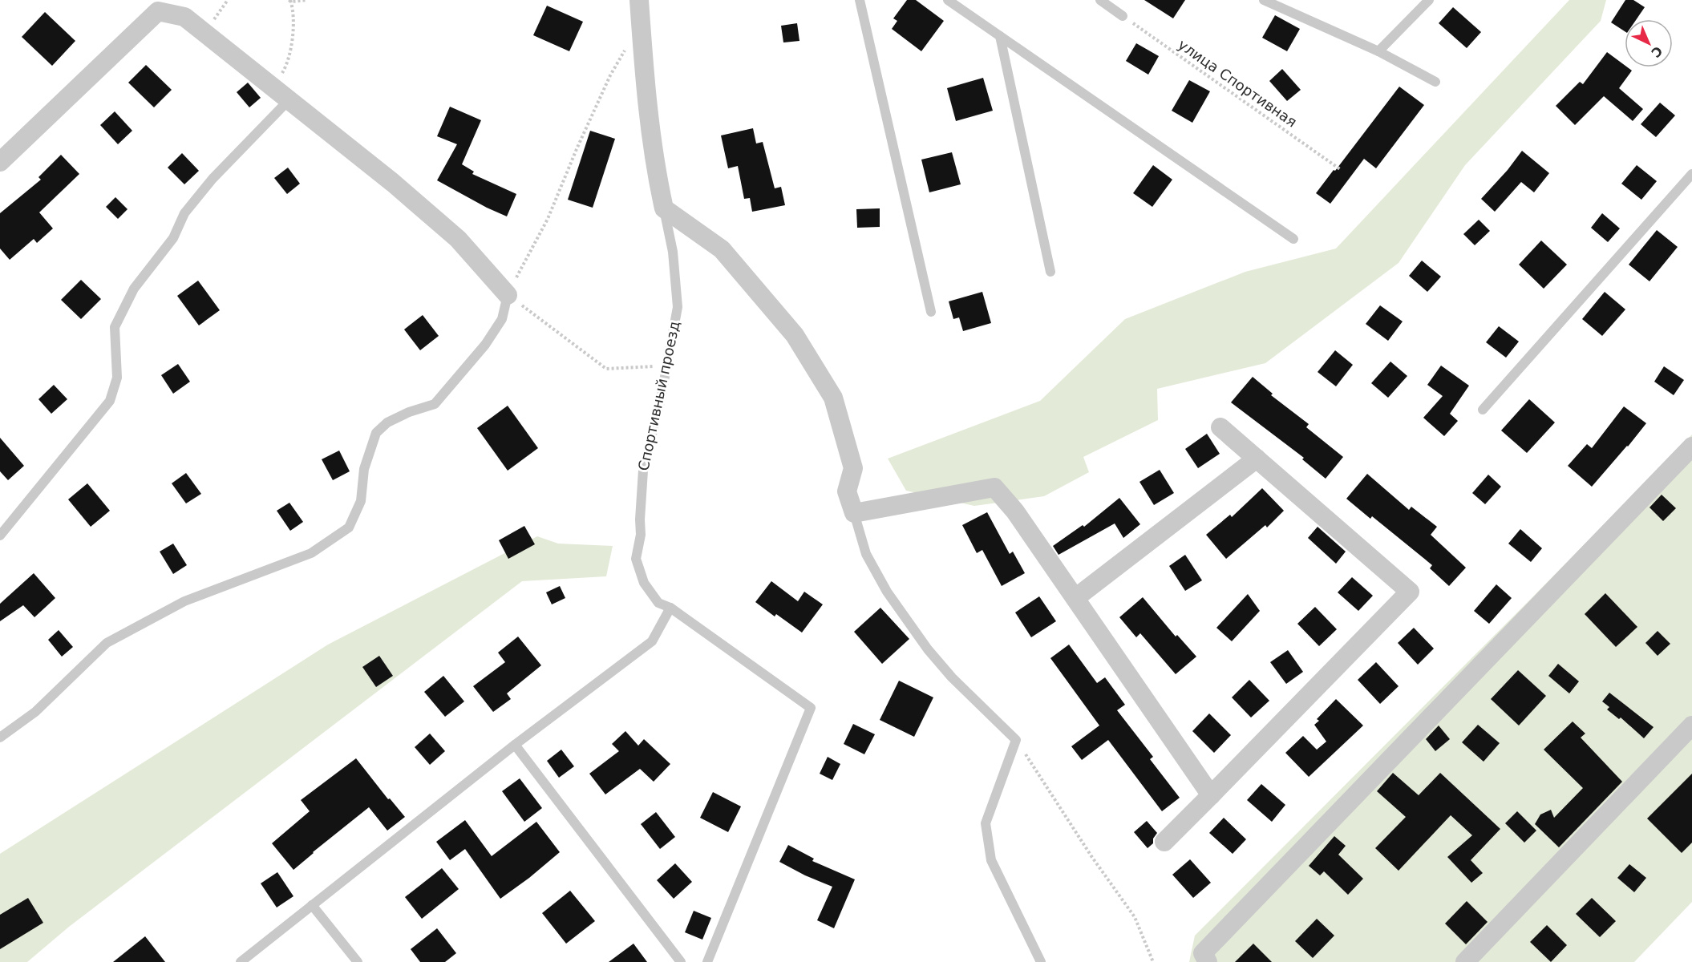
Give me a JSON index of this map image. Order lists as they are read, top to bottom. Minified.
{"streets":{"street":["Спортивный проезд"],"path":["улица Спортивная"]},"north":"bottom right"}
